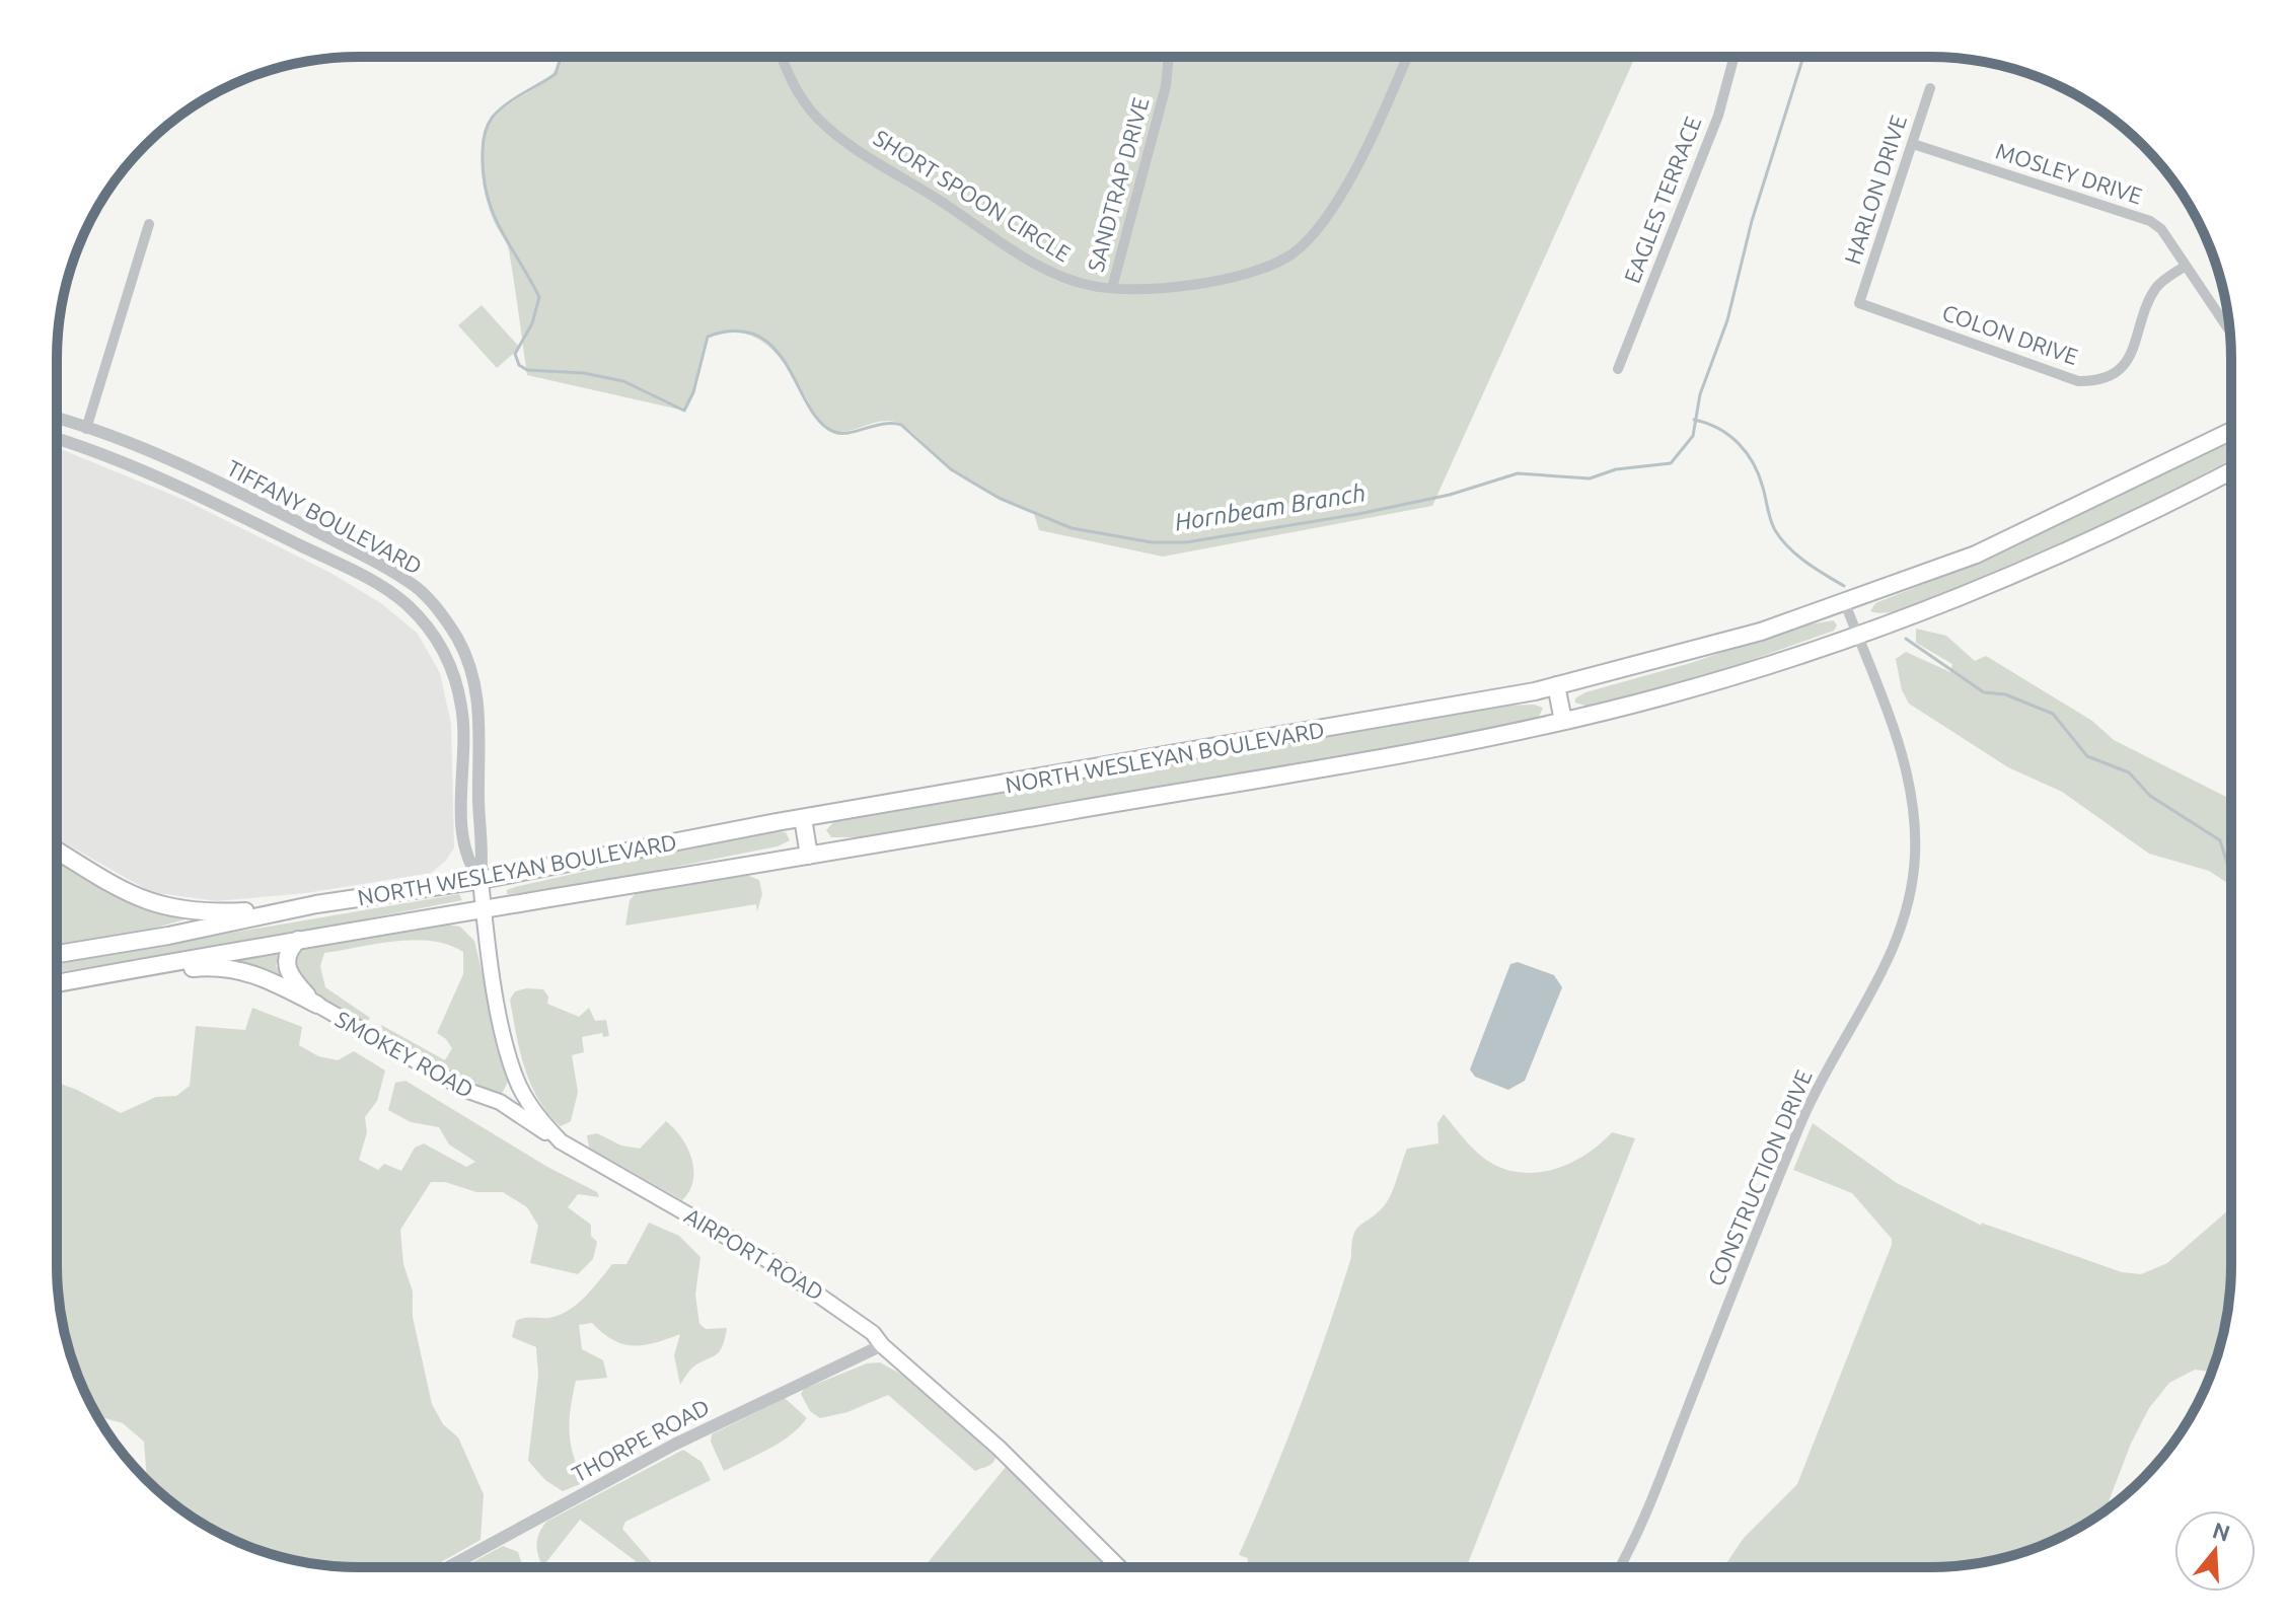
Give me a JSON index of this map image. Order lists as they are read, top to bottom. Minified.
{"streets":{"highway":["NORTH WESLEYAN BOULEVARD"],"main road":["SMOKEY ROAD","AIRPORT ROAD"],"street":["MOSLEY DRIVE","SANDTRAP DRIVE","HARLON DRIVE","SHORT SPOON CIRCLE","EAGLES TERRACE","COLON DRIVE","TIFFANY BOULEVARD","CONSTRUCTION DRIVE","THORPE ROAD"]},"crossings":[["MOSLEY DRIVE","HARLON DRIVE"],["MOSLEY DRIVE","COLON DRIVE"],["SANDTRAP DRIVE","SHORT SPOON CIRCLE"],["HARLON DRIVE","COLON DRIVE"],["TIFFANY BOULEVARD","NORTH WESLEYAN BOULEVARD"],["TIFFANY BOULEVARD","AIRPORT ROAD"],["NORTH WESLEYAN BOULEVARD","CONSTRUCTION DRIVE"],["NORTH WESLEYAN BOULEVARD","AIRPORT ROAD"],["SMOKEY ROAD","AIRPORT ROAD"],["AIRPORT ROAD","THORPE ROAD"]],"water":["Hornbeam Branch"],"north":"top"}
